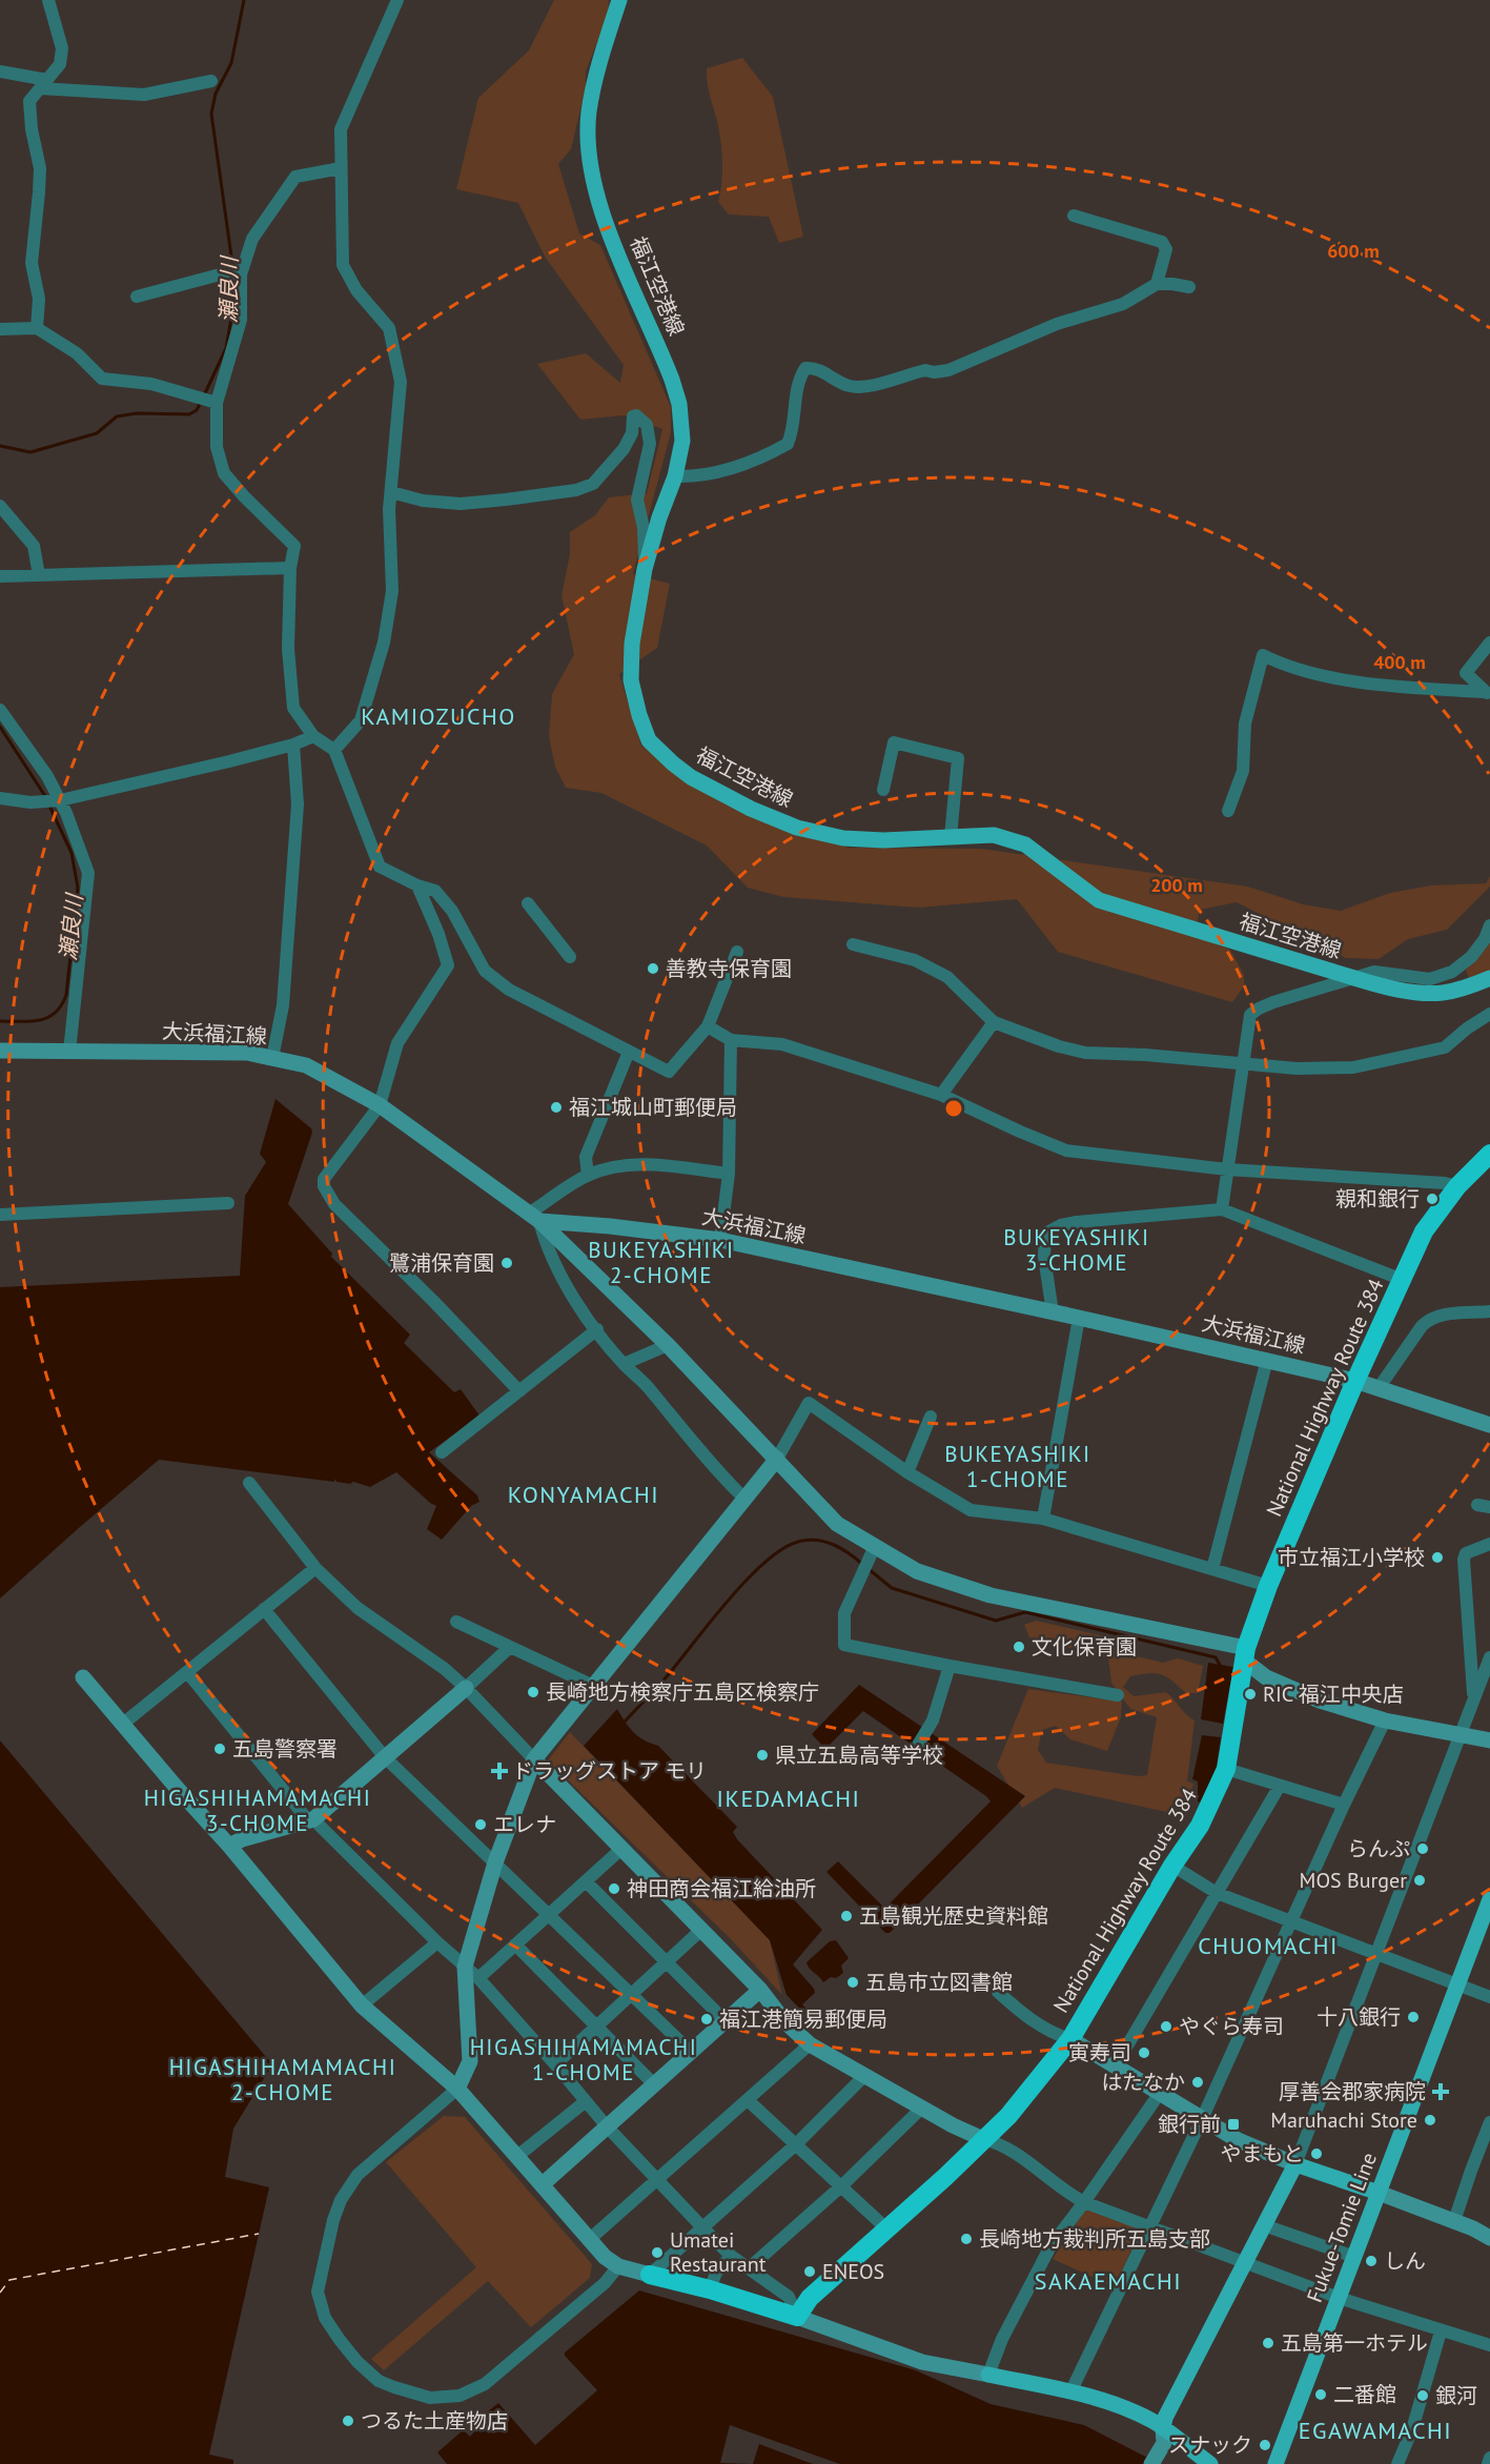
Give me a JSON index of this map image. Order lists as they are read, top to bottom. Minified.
{"streets":{"highway":["National Highway Route 384"],"main road":["福江空港線","Fukue-Tomie Line"],"street":["大浜福江線"]},"crossings":[["大浜福江線","National Highway Route 384"]],"districts":["KAMIOZUCHO","BUKEYASHIKI 3-CHOME","BUKEYASHIKI 2-CHOME","BUKEYASHIKI 1-CHOME","KONYAMACHI","HIGASHIHAMAMACHI 3-CHOME","IKEDAMACHI","CHUOMACHI","HIGASHIHAMAMACHI 1-CHOME","HIGASHIHAMAMACHI 2-CHOME","SAKAEMACHI","EGAWAMACHI"],"water":["瀬良川"],"places":{"other":["善教寺保育園","福江城山町郵便局","親和銀行","鷺浦保育園","市立福江小学校","文化保育園","長崎地方検察庁五島区検察庁","RIC 福江中央店","五島警察署","県立五島高等学校","エレナ","らんぷ","MOS Burger","神田商会福江給油所","五島観光歴史資料館","五島市立図書館","十八銀行","福江港簡易郵便局","やぐら寿司","寅寿司","はたなか","Maruhachi Store","やまもと","長崎地方裁判所五島支部","Umatei Restaurant","しん","ENEOS","五島第一ホテル","二番館","銀河","つるた土産物店","スナック"],"health":["ドラッグストア モリ","厚善会郡家病院"],"transit":["銀行前"]},"rings":["600 m","400 m","200 m"]}
